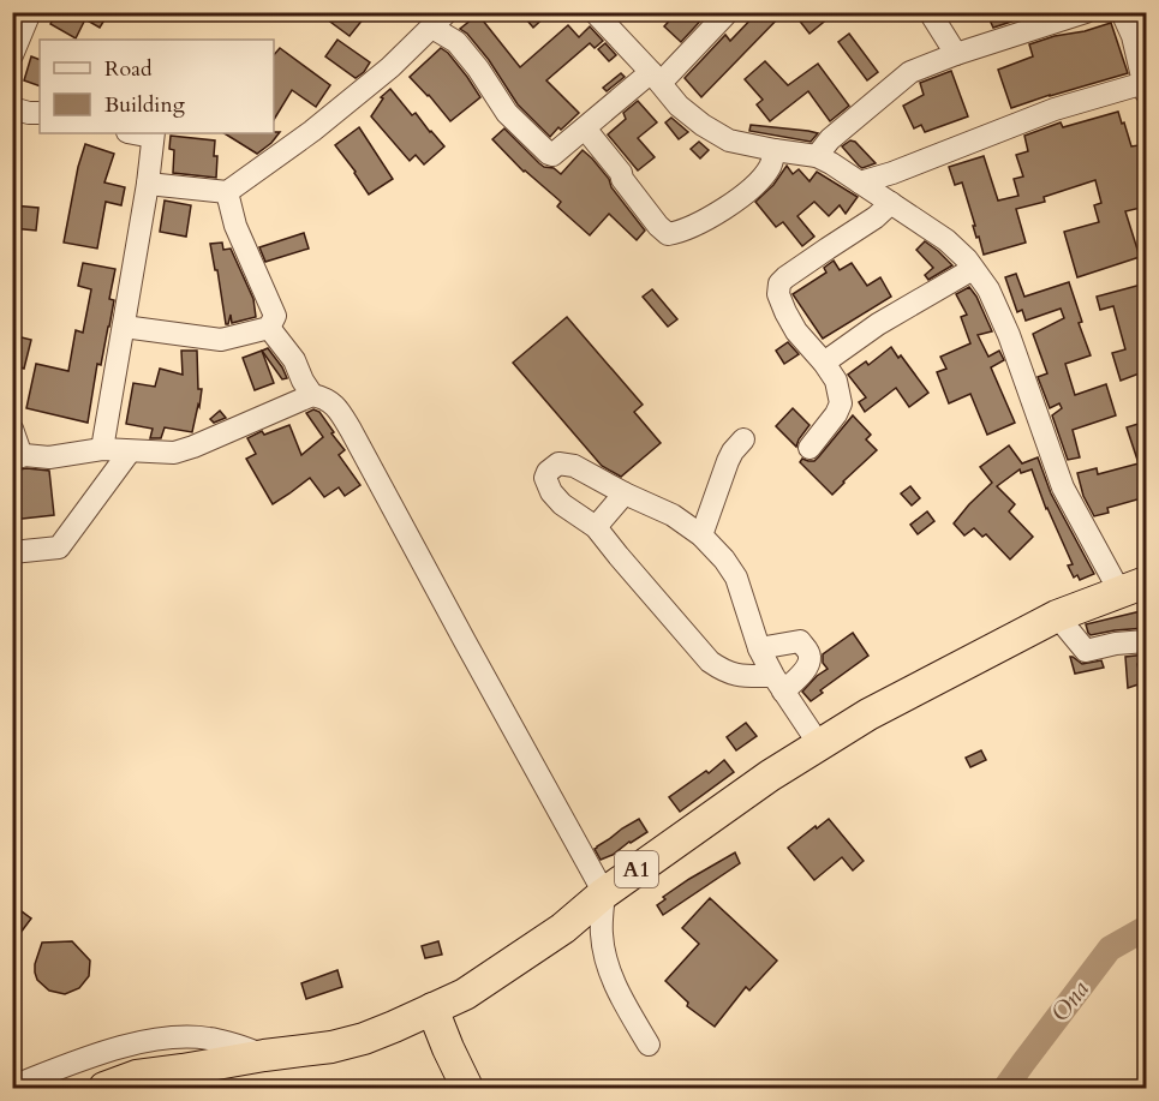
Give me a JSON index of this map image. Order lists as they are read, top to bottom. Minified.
{"streets":{"highway":["A1"]},"water":["Ona"],"legend":["Road","Building"]}
